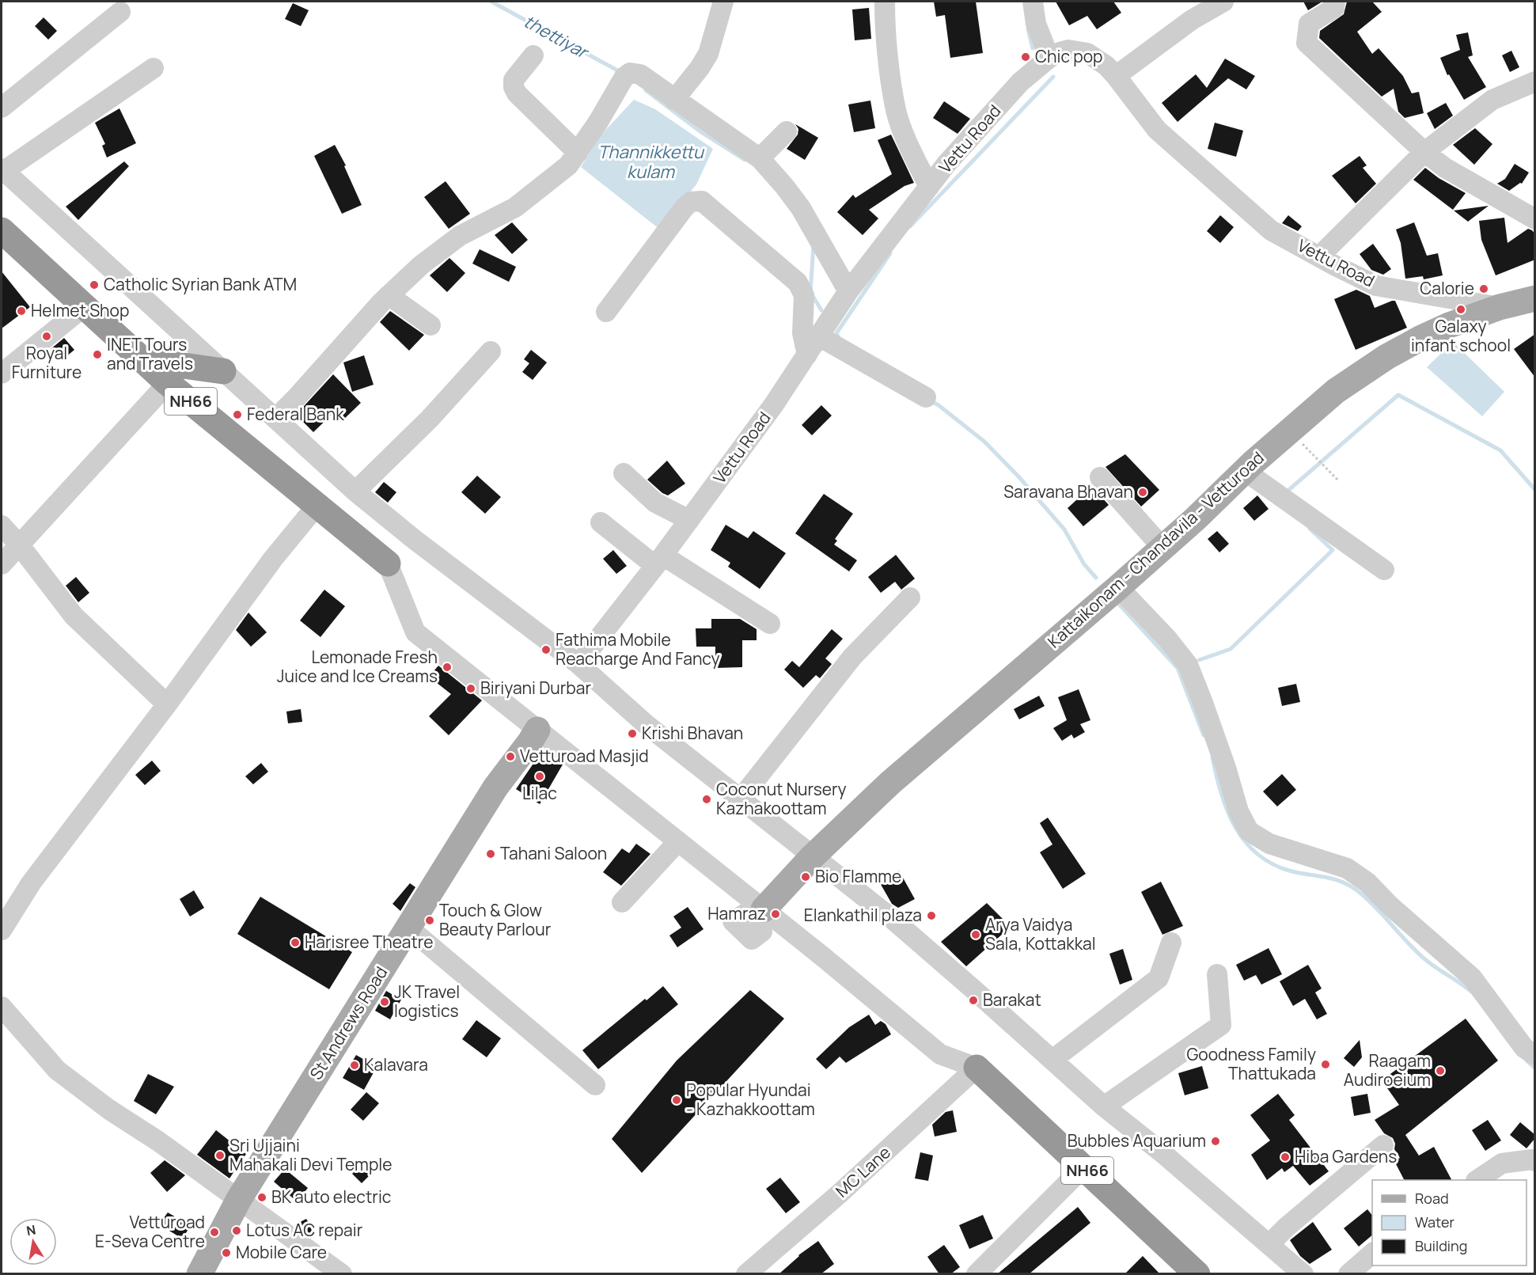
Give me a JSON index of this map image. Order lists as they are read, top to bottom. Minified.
{"streets":{"highway":["NH66"],"main road":["Kattaikonam - Chandavila - Vetturoad","St Andrews Road"],"street":["Vettu Road","MC Lane"]},"crossings":[["Vettu Road","Kattaikonam - Chandavila - Vetturoad"],["NH66","MC Lane"]],"water":["thettiyar","Thannikkettu kulam"],"places":["Chic pop","Catholic Syrian Bank ATM","Calorie","Galaxy infant school","Helmet Shop","Royal Furniture","INET Tours and Travels","Federal Bank","Saravana Bhavan","Fathima Mobile Reacharge And Fancy","Lemonade Fresh Juice and Ice Creams","Biriyani Durbar","Krishi Bhavan","Vetturoad Masjid","Lilac","Coconut Nursery Kazhakoottam","Tahani Saloon","Bio Flamme","Hamraz","Elankathil plaza","Touch & Glow Beauty Parlour","Arya Vaidya Sala, Kottakkal","Harisree Theatre","Barakat","JK Travel logistics","Goodness Family Thattukada","Kalavara","Raagam Audiroeium","Popular Hyundai - Kazhakkoottam","Bubbles Aquarium","Sri Ujjaini Mahakali Devi Temple","Hiba Gardens","BK auto electric","Lotus AC repair","Vetturoad E-Seva Centre","Mobile Care"],"legend":["Road","Water","Building"],"north":"top"}
